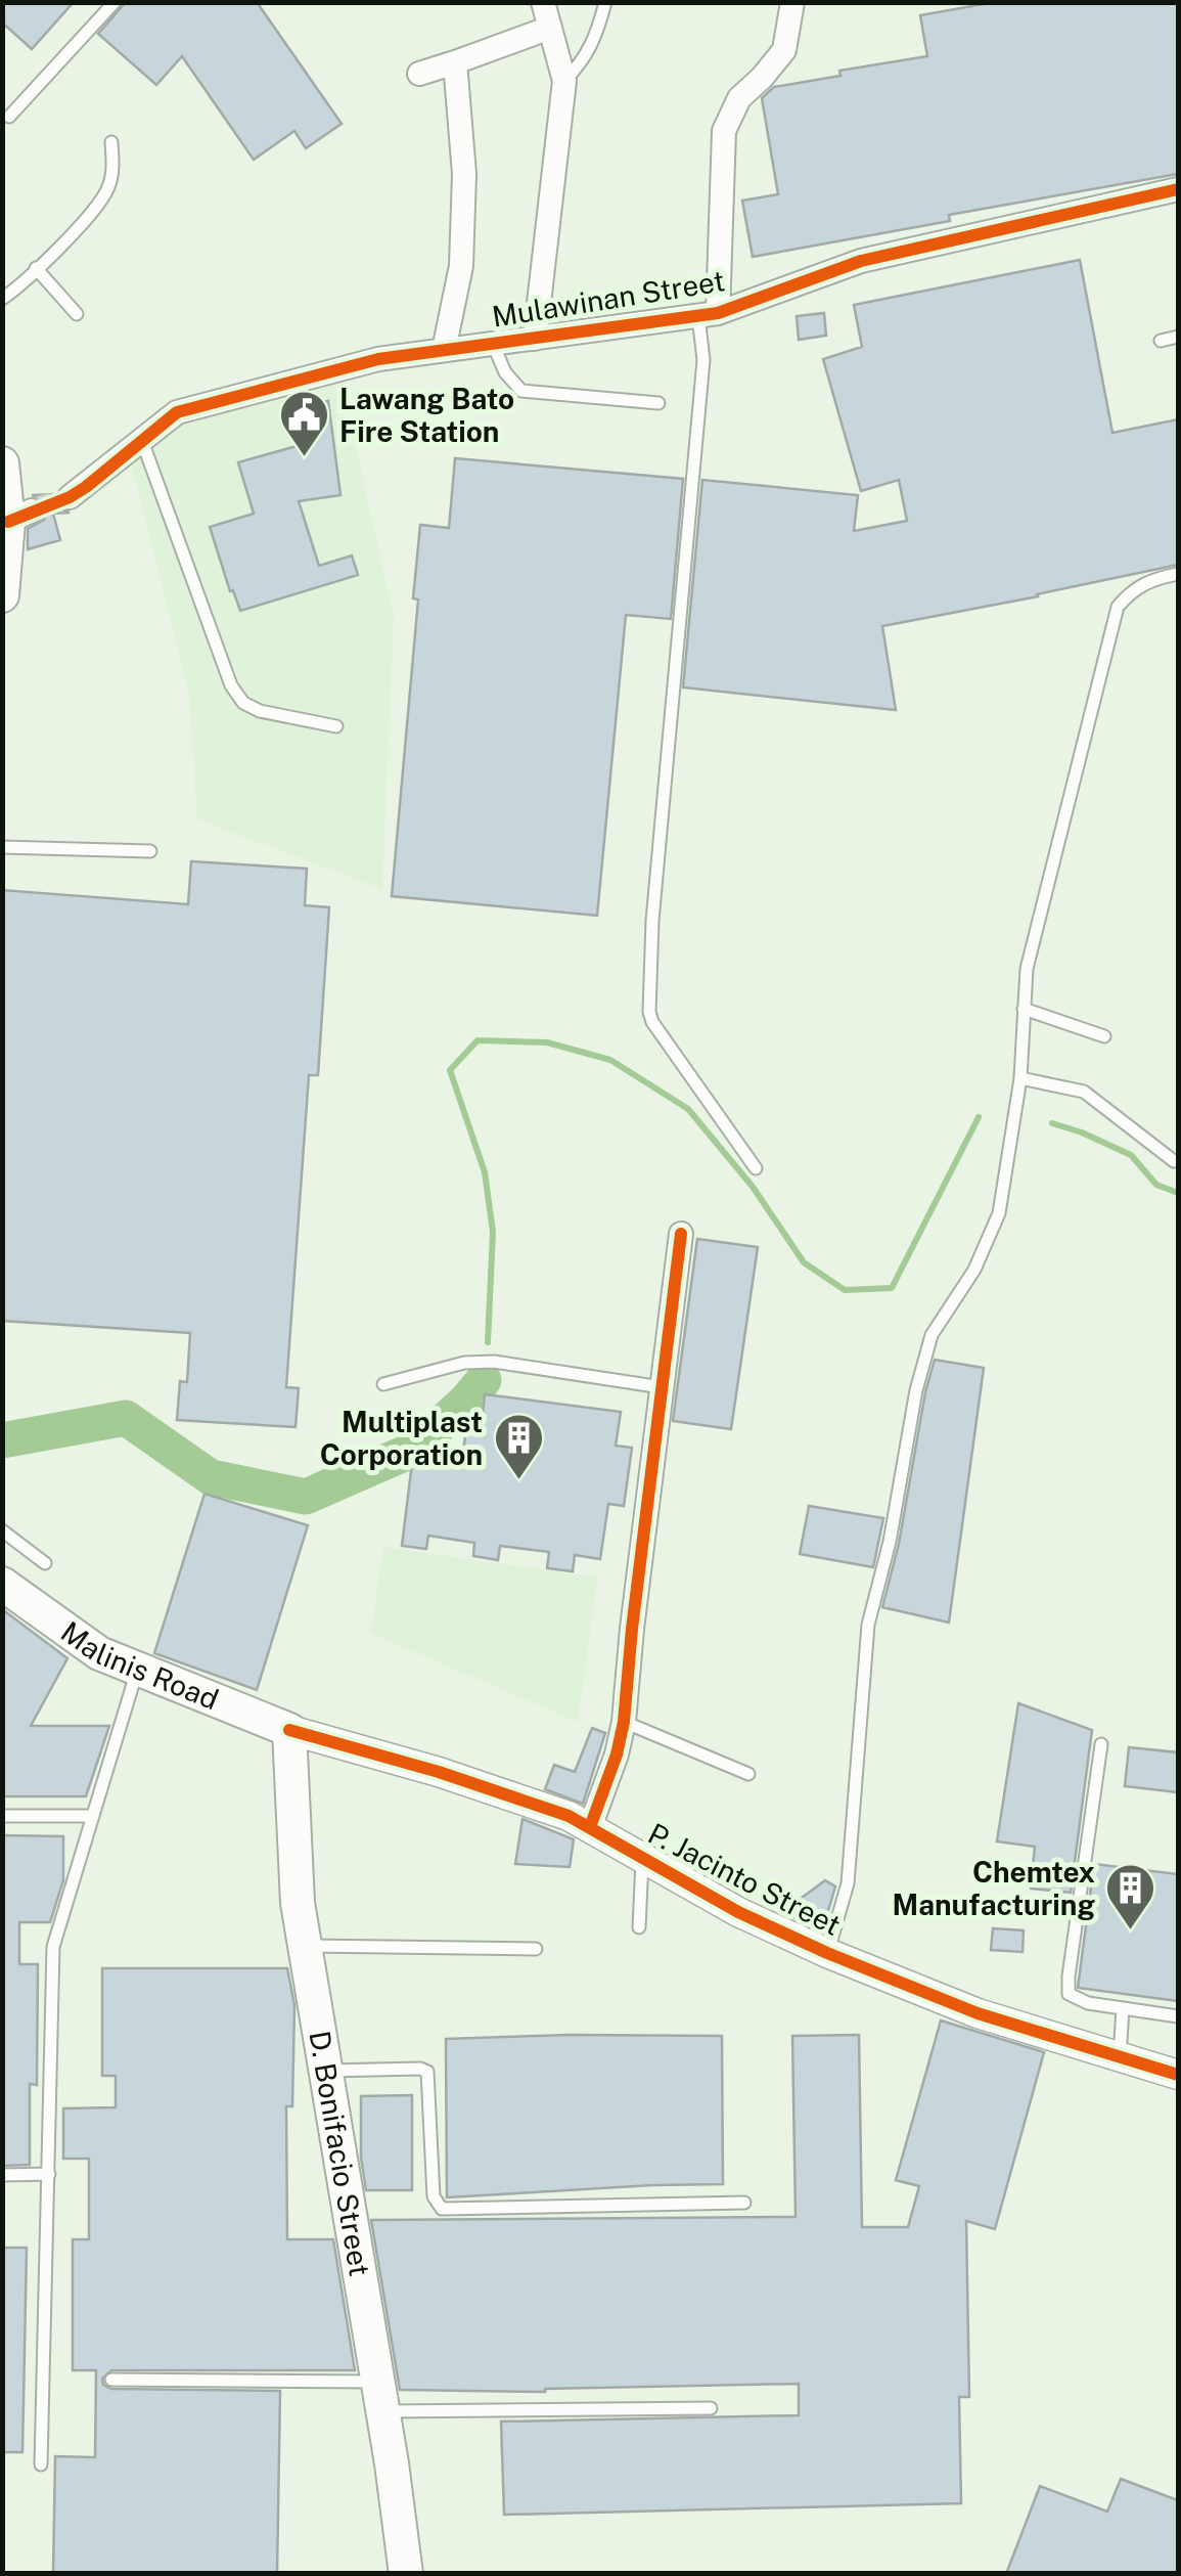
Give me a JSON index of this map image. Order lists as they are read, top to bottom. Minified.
{"streets":{"main road":["Malinis Road","D. Bonifacio Street"],"street":["Mulawinan Street","P. Jacinto Street"]},"crossings":[["Malinis Road","P. Jacinto Street"],["Malinis Road","D. Bonifacio Street"],["P. Jacinto Street","D. Bonifacio Street"]],"places":{"public building":["Lawang Bato Fire Station"],"building":["Multiplast Corporation","Chemtex Manufacturing"]}}
